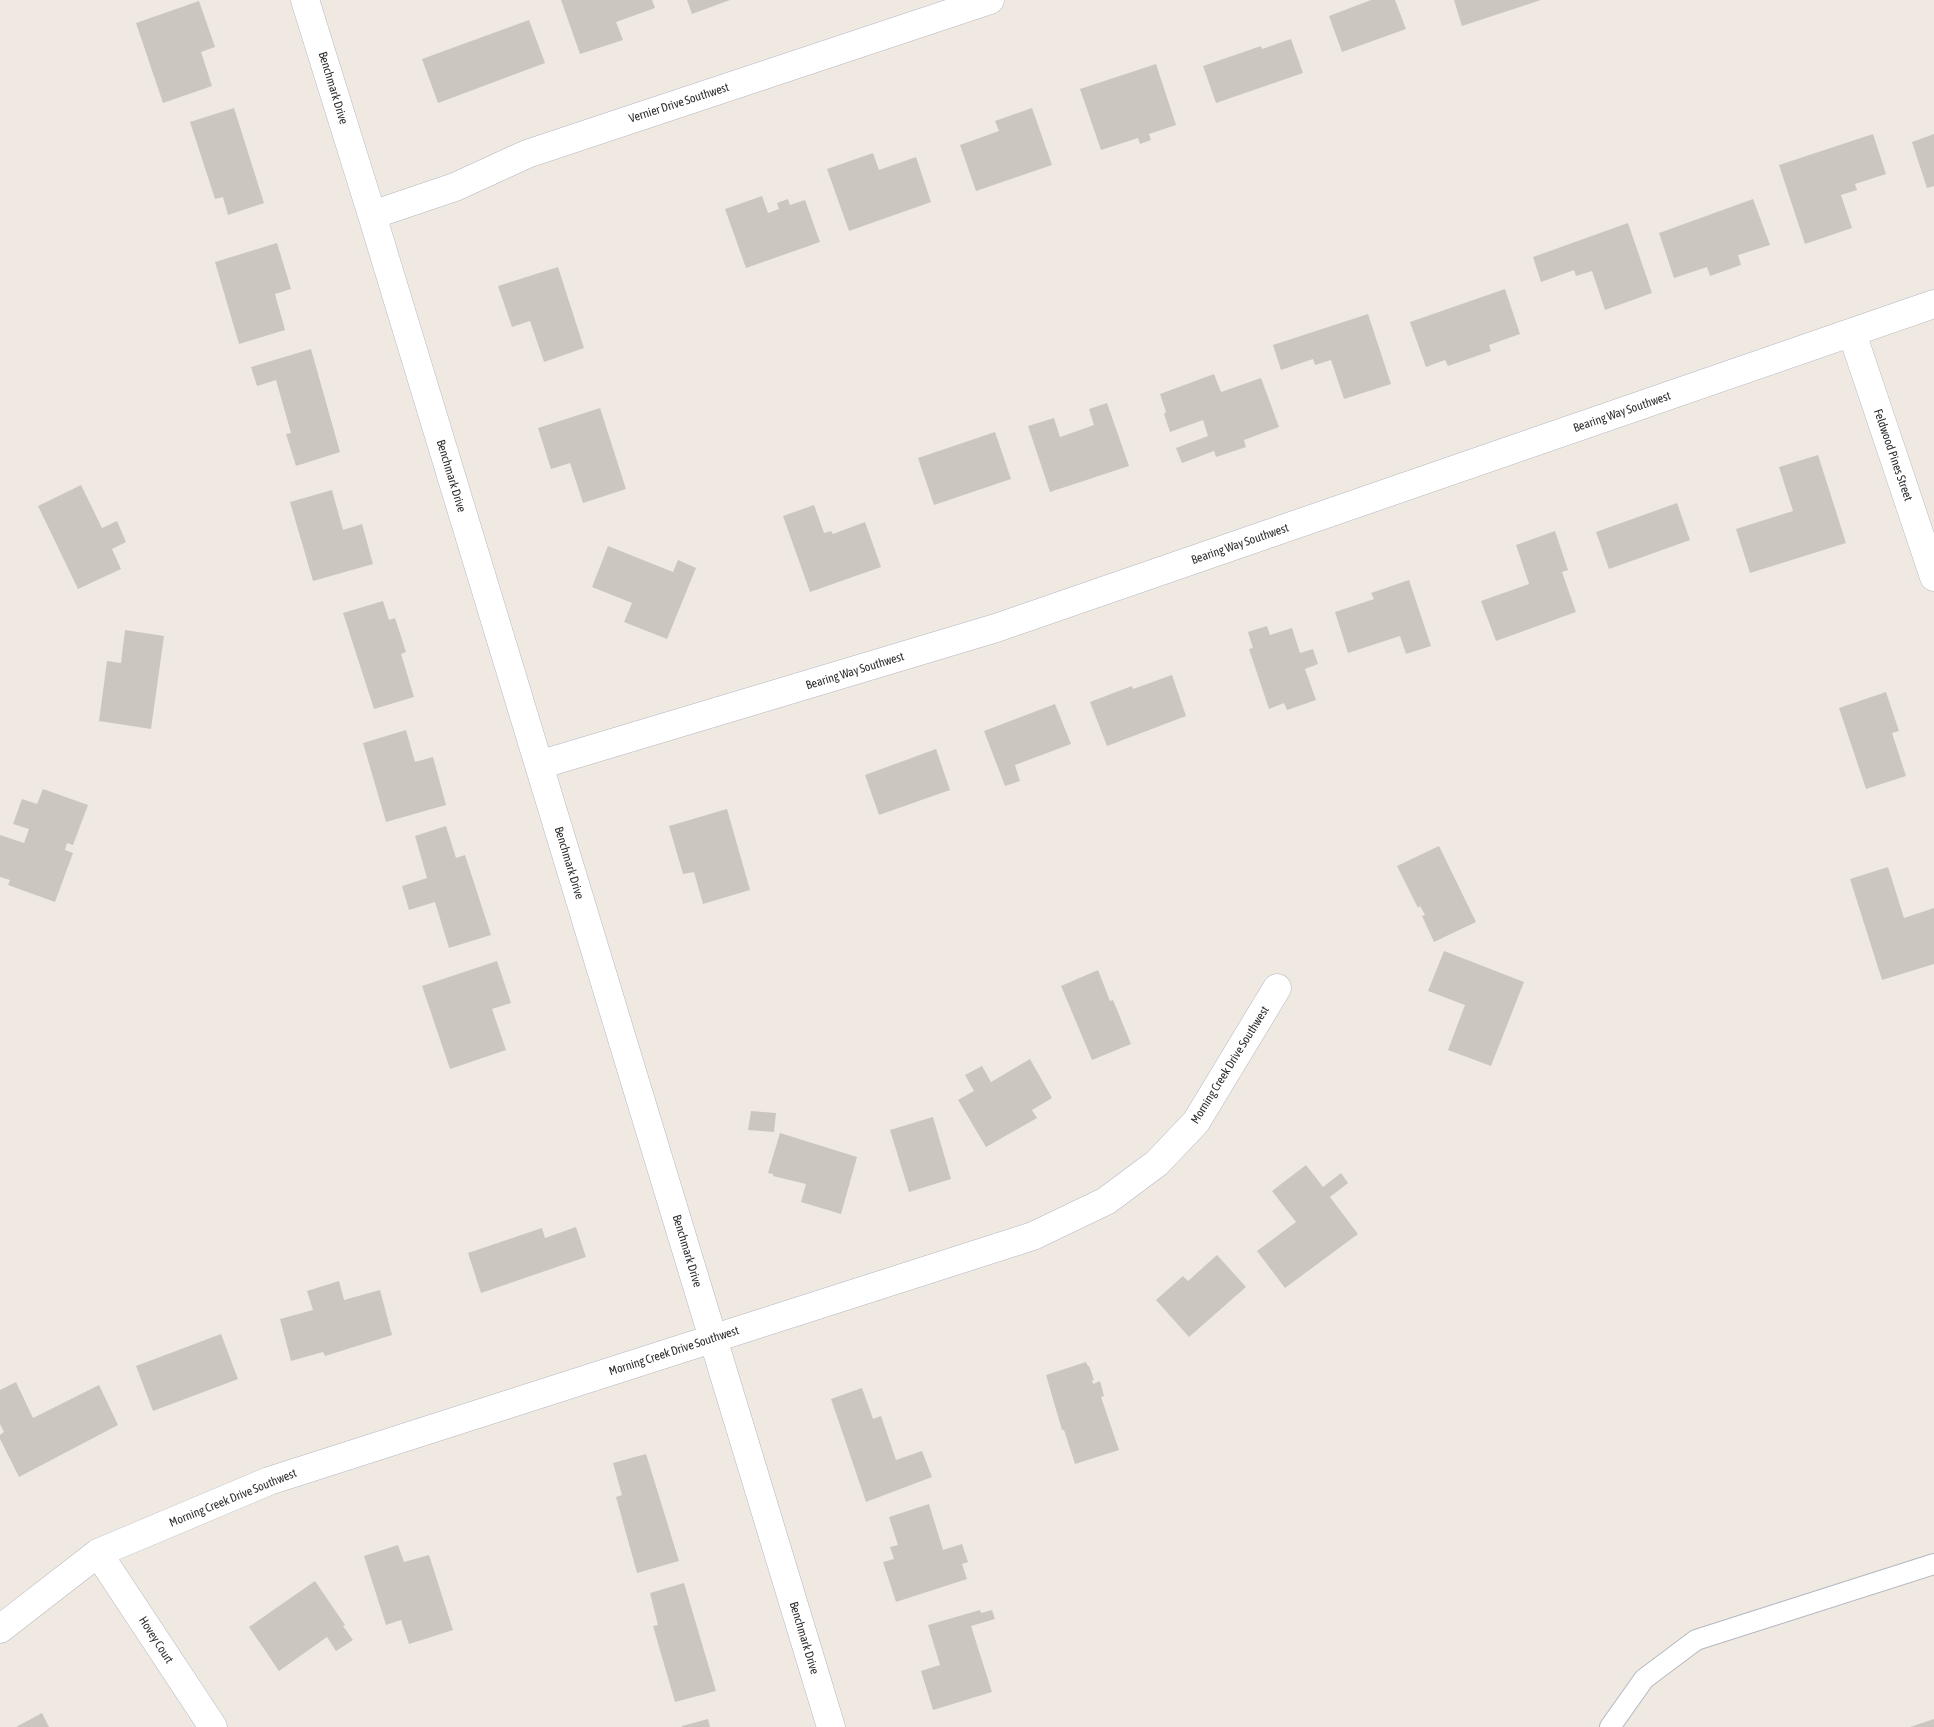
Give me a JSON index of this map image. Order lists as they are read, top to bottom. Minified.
{"streets":{"street":["Benchmark Drive","Vernier Drive Southwest","Bearing Way Southwest","Feldwood Pines Street","Morning Creek Drive Southwest","Hovey Court"]},"crossings":[["Benchmark Drive","Vernier Drive Southwest"],["Benchmark Drive","Bearing Way Southwest"],["Benchmark Drive","Morning Creek Drive Southwest"],["Bearing Way Southwest","Feldwood Pines Street"],["Morning Creek Drive Southwest","Hovey Court"]]}
